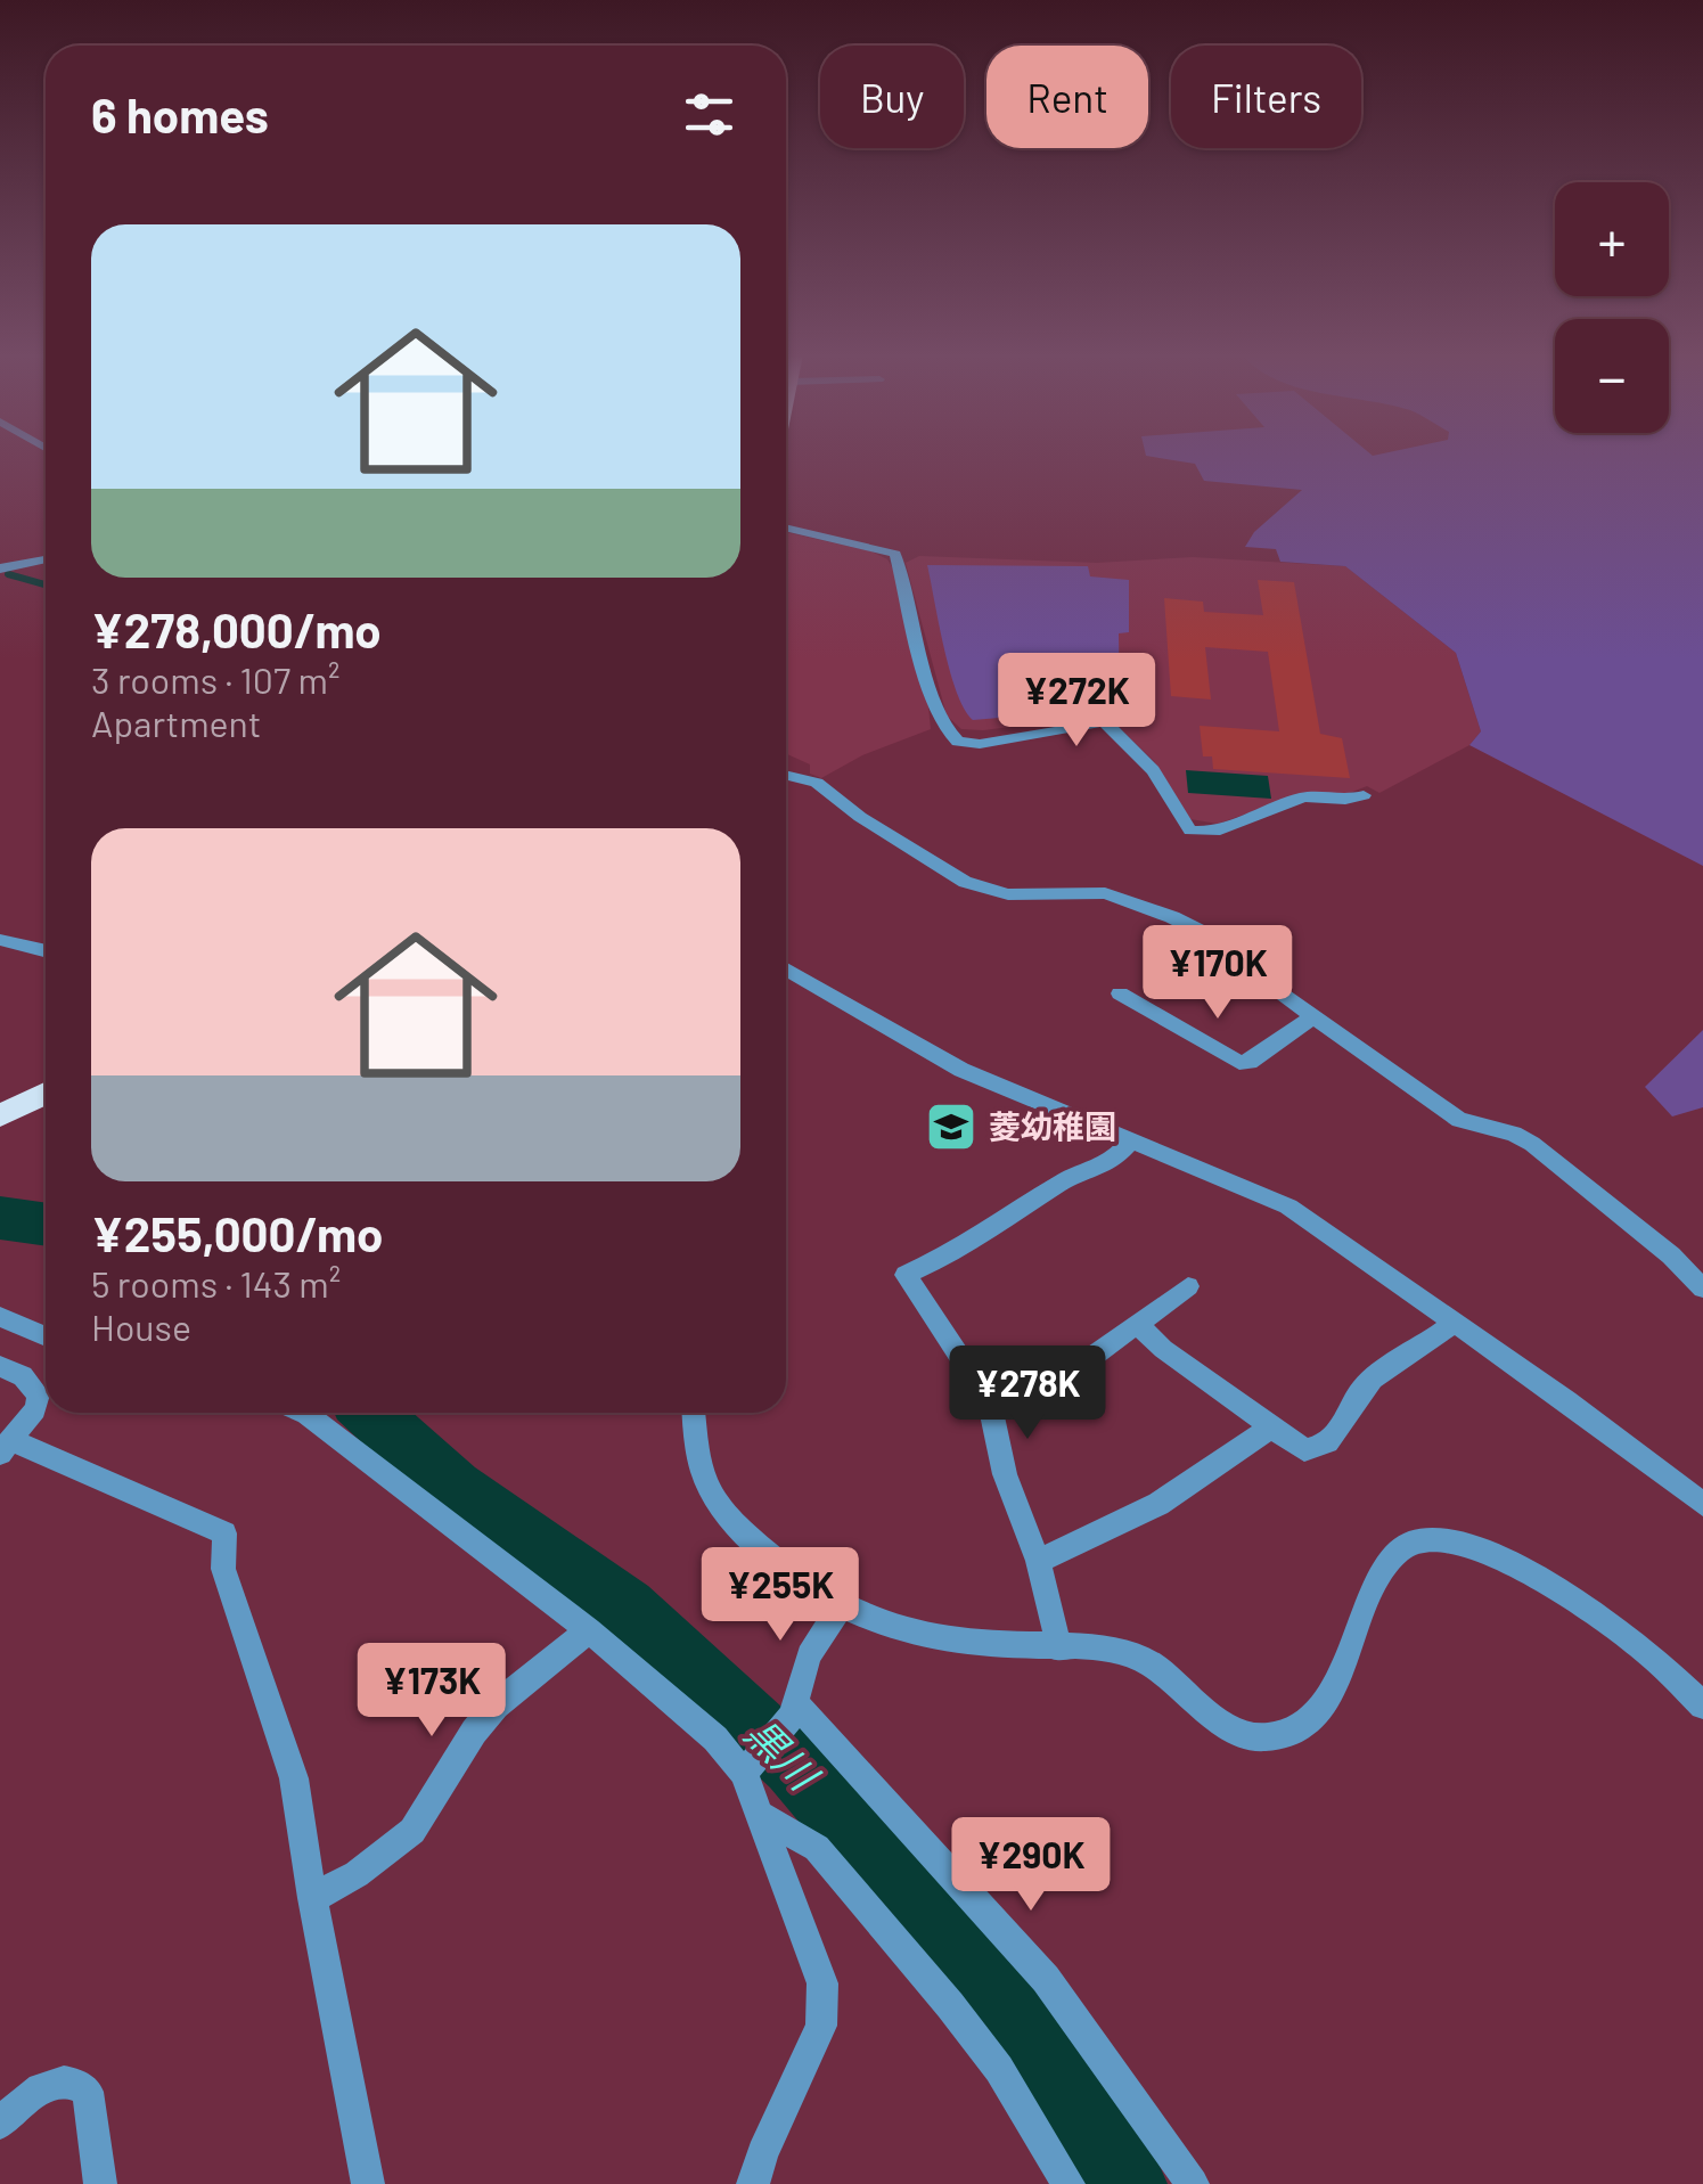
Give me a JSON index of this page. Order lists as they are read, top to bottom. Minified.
{"water":["黒川"],"places":{"school or university":["菱幼稚園"]},"page":{"chip":["Buy","Rent","Filters"],"heading":"6 homes","map_buttons":["+","−"],"list":[{"name":"¥278,000/mo","note":"3 rooms · 107 m² · Apartment"},{"name":"¥255,000/mo","note":"5 rooms · 143 m² · House"}],"price":["¥272K","¥170K","¥278K","¥255K","¥173K","¥290K"]}}
